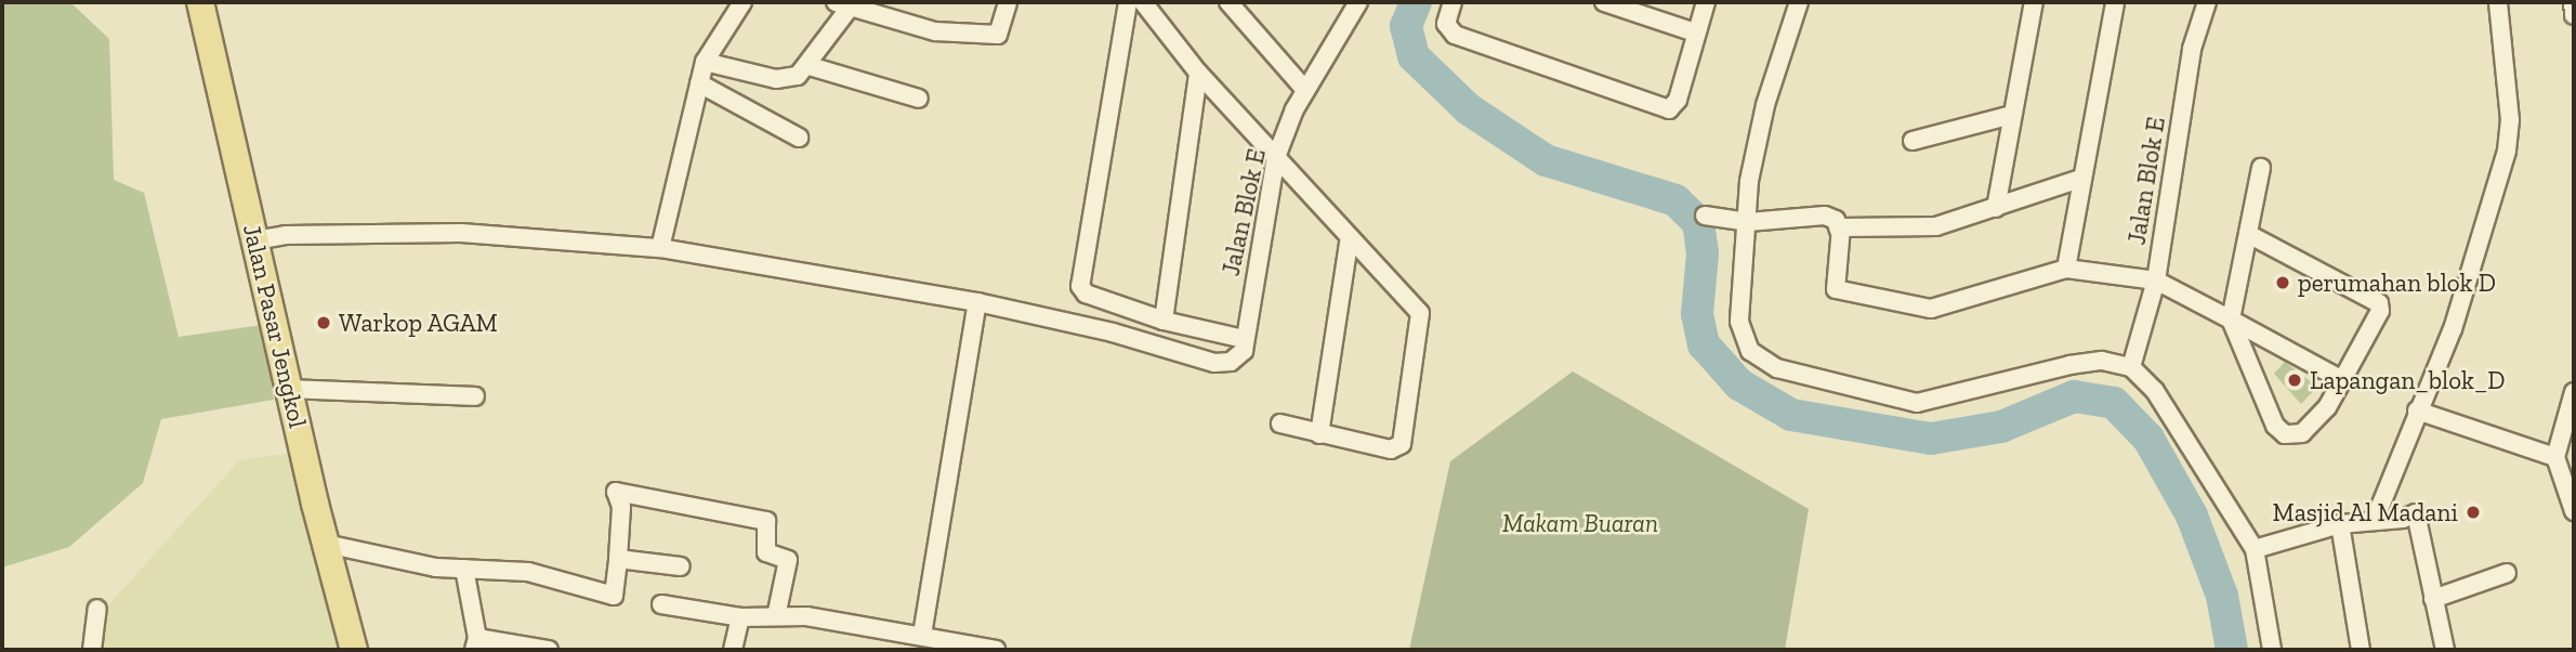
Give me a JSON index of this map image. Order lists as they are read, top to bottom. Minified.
{"streets":{"main road":["Jalan Pasar Jengkol"],"street":["Jalan Blok E"]},"parks":["Makam Buaran"],"places":["perumahan blok D","Warkop AGAM","Lapangan_blok_D","Masjid Al Madani"]}
